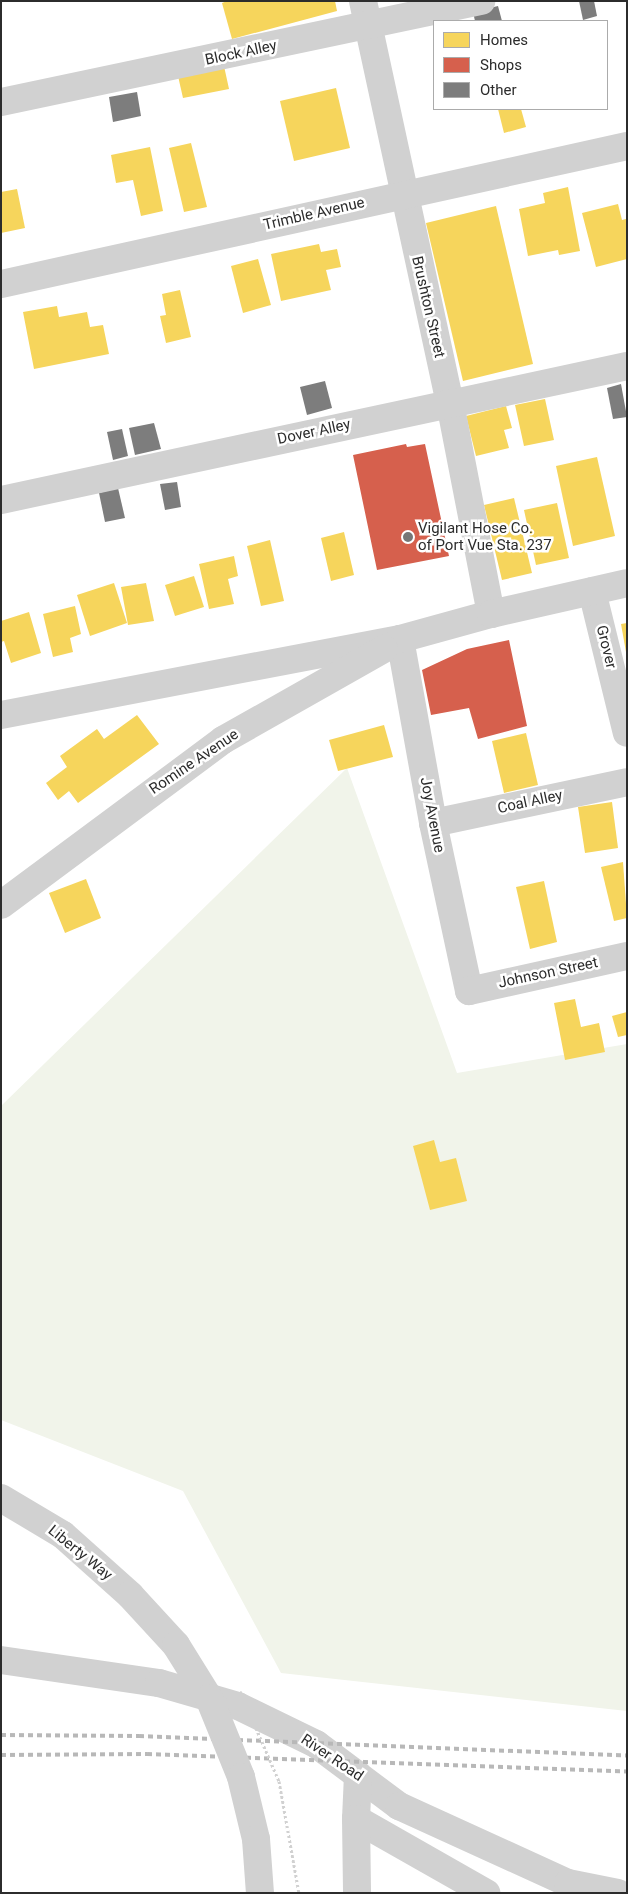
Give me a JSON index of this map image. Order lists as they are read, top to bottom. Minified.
{"streets":{"street":["Block Alley","Trimble Avenue","Brushton Street","Dover Alley","Grover","Romine Avenue","Coal Alley","Joy Avenue","Johnson Street","Liberty Way","River Road"]},"crossings":[["Block Alley","Brushton Street"],["Trimble Avenue","Brushton Street"],["Brushton Street","Dover Alley"],["Brushton Street","Romine Avenue"],["Grover","Romine Avenue"],["Romine Avenue","Joy Avenue"],["Coal Alley","Joy Avenue"],["Joy Avenue","Johnson Street"]],"places":["Vigilant Hose Co. of Port Vue Sta. 237"],"legend":["Homes","Shops","Other"]}
